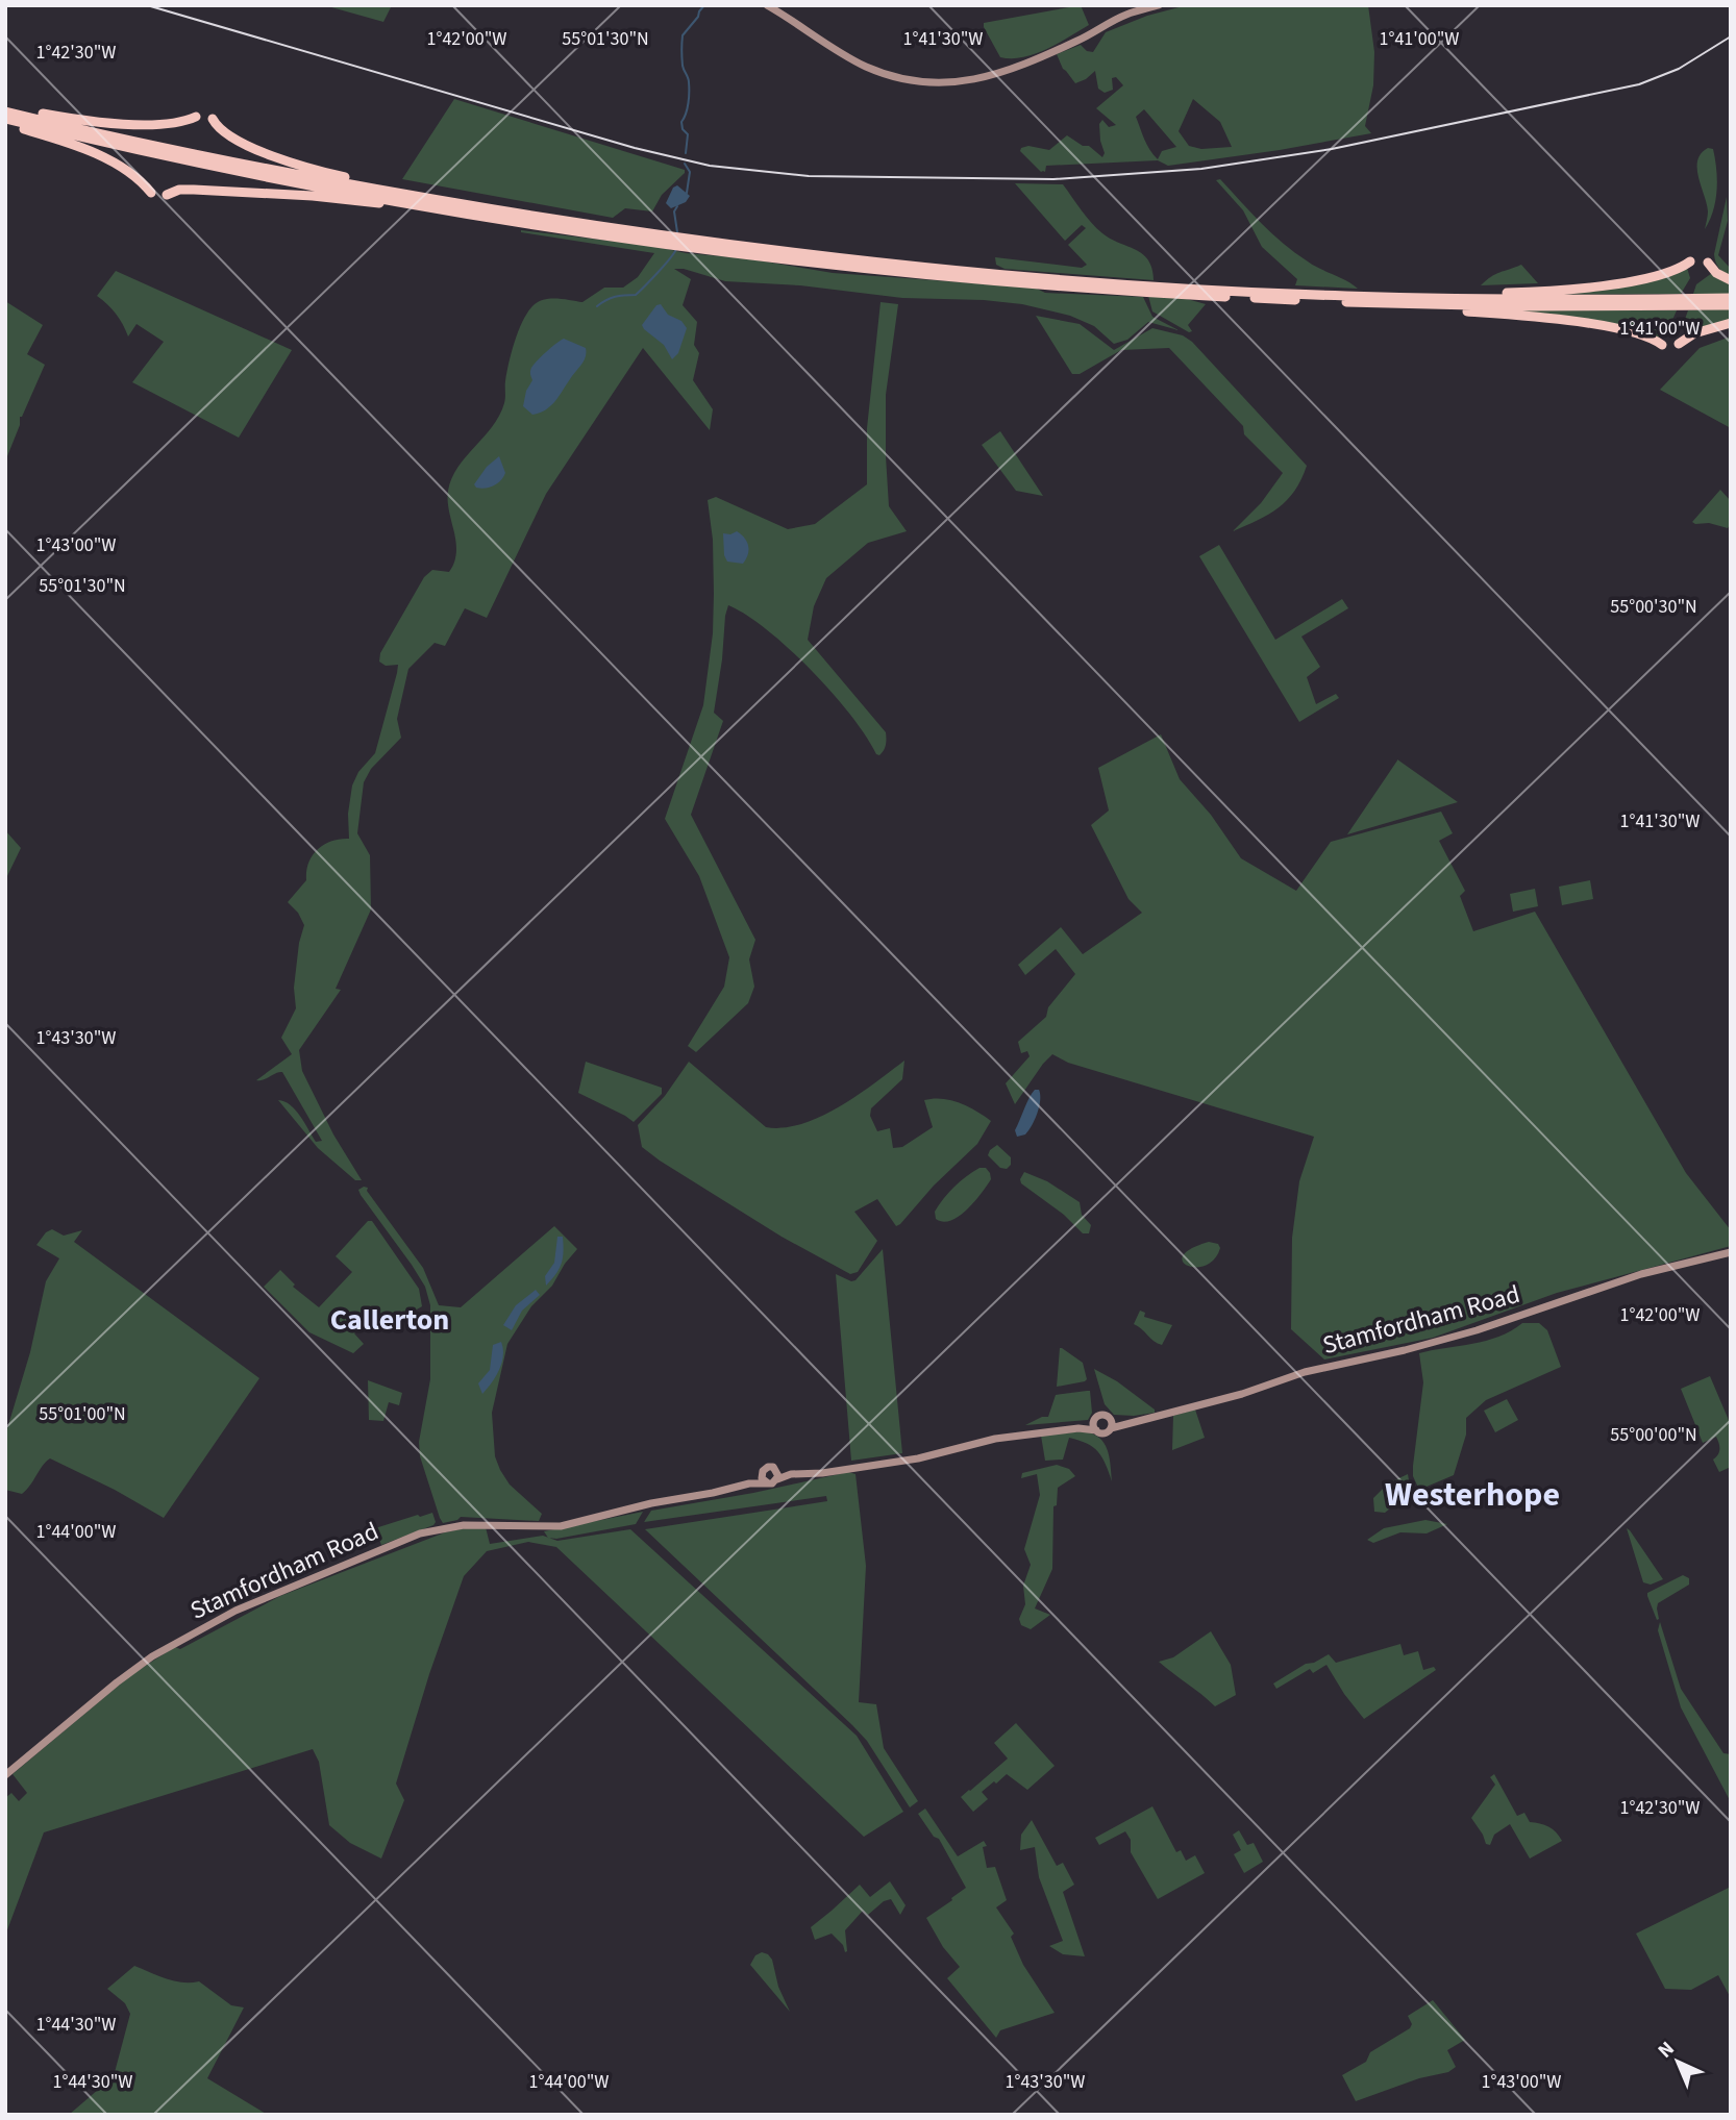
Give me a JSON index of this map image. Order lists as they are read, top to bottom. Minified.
{"streets":{"main road":["Stamfordham Road"]},"districts":["Callerton","Westerhope"],"north":"top left","coordinates":["55°01'30\"N","1°42'00\"W","1°41'30\"W","1°41'00\"W","1°42'30\"W","1°43'00\"W","55°00'30\"N","1°43'30\"W","55°01'00\"N","55°00'00\"N","1°44'00\"W","1°44'30\"W"]}
